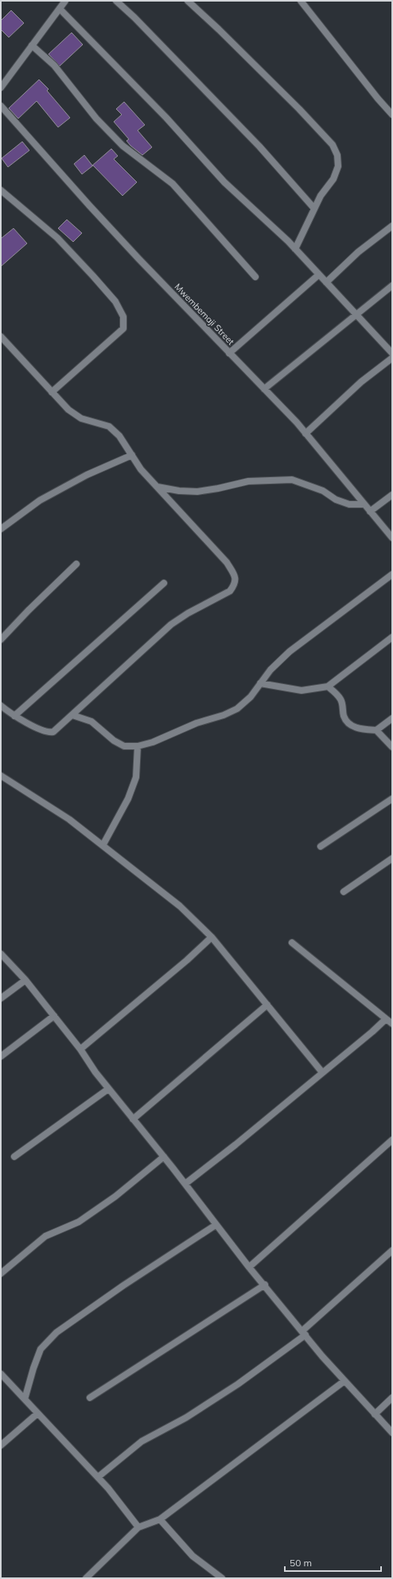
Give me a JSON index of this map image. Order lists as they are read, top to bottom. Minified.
{"streets":{"street":["Mwembemaji Street"]},"scale_bar":"50 m"}
